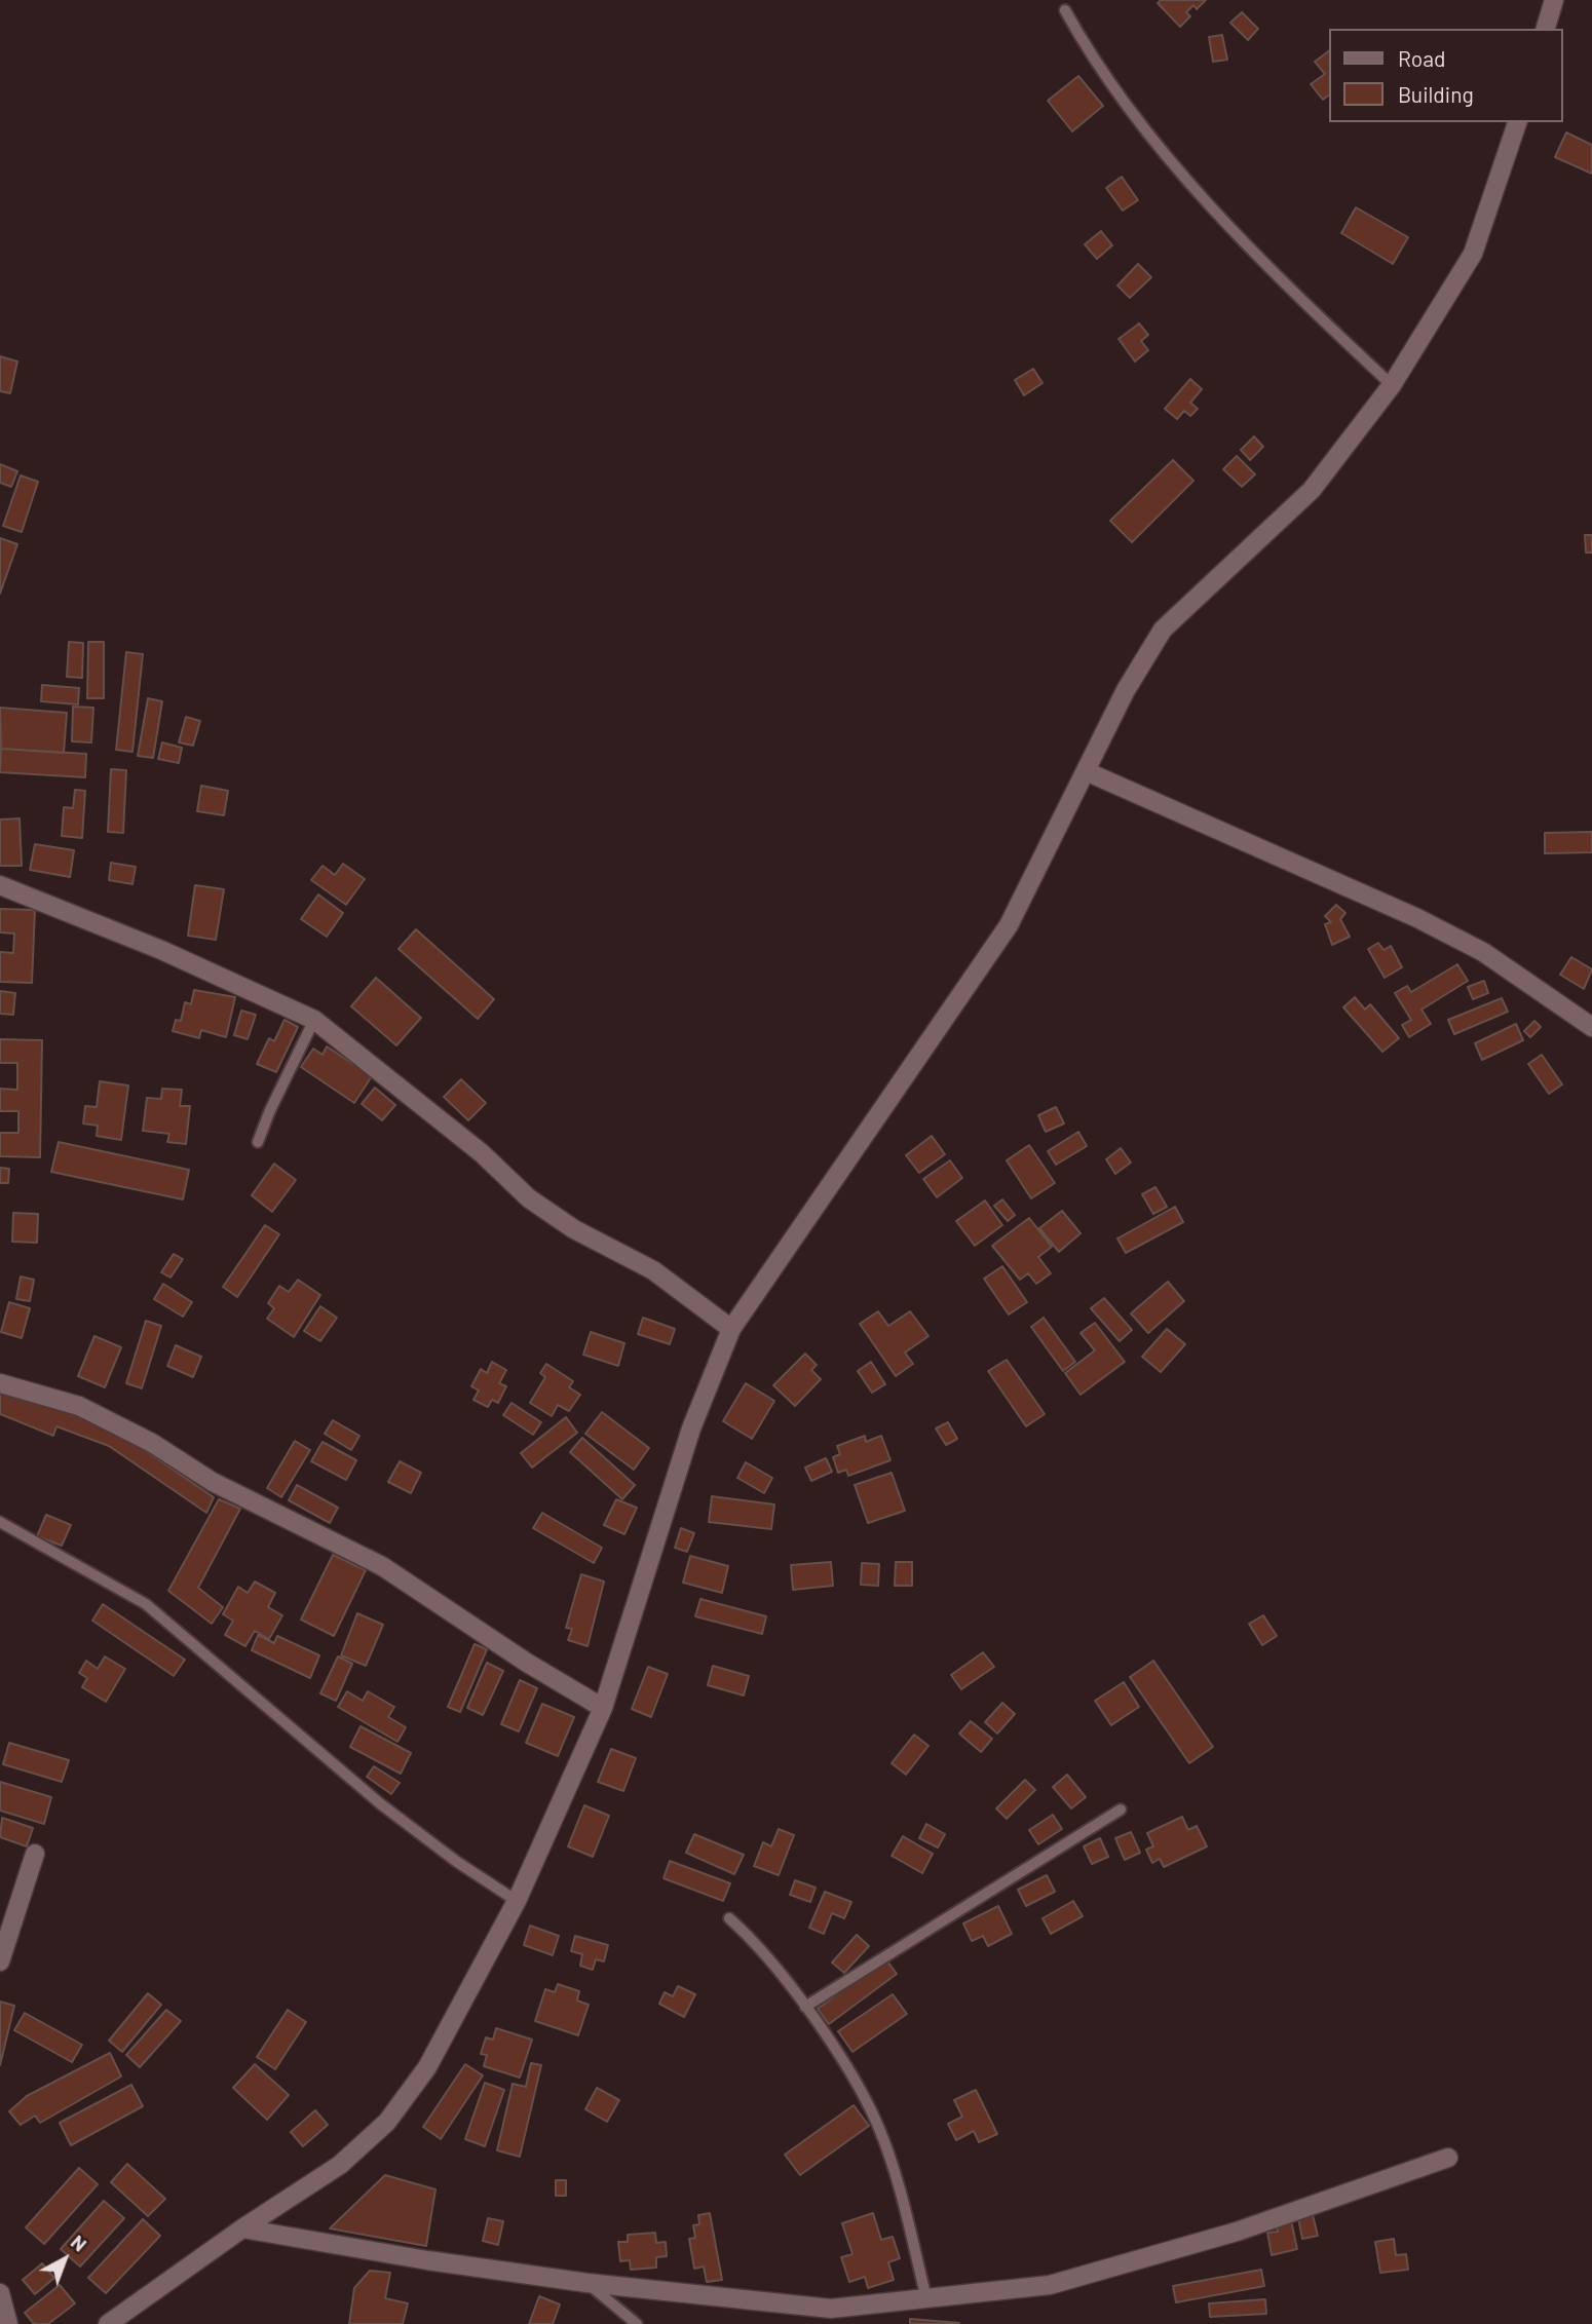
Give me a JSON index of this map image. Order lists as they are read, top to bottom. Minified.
{"legend":["Road","Building"],"north":"top right"}
